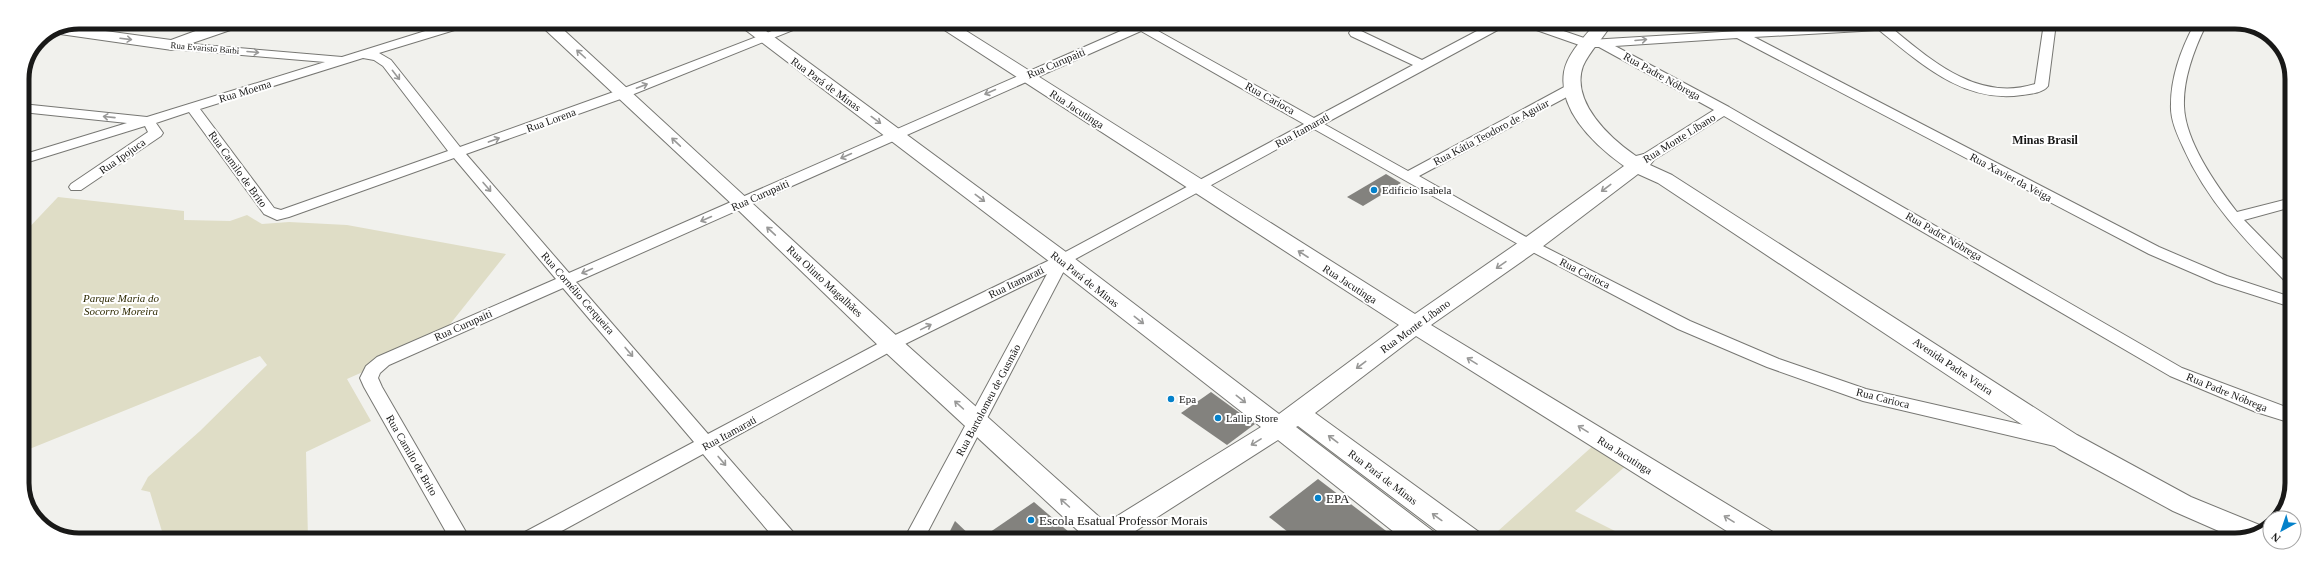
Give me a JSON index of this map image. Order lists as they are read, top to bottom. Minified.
{"streets":{"street":["Rua Evaristo Barbi","Rua Curupaiti","Rua Padre Nóbrega","Rua Pará de Minas","Rua Moema","Rua Carioca","Rua Jacutinga","Rua Lorena","Rua Itamarati","Rua Kátia Teodoro de Aguiar","Rua Monte Líbano","Rua Ipojuca","Rua Camilo de Brito","Rua Xavier da Veiga","Rua Olinto Magalhães","Rua Cornélio Cerqueira","Avenida Padre Vieira","Rua Bartolomeu de Gusmão"]},"crossings":[["Rua Evaristo Barbi","Rua Moema"],["Rua Curupaiti","Rua Pará de Minas"],["Rua Curupaiti","Rua Jacutinga"],["Rua Curupaiti","Rua Camilo de Brito"],["Rua Curupaiti","Rua Olinto Magalhães"],["Rua Curupaiti","Rua Cornélio Cerqueira"],["Rua Padre Nóbrega","Rua Monte Líbano"],["Rua Pará de Minas","Rua Lorena"],["Rua Pará de Minas","Rua Itamarati"],["Rua Pará de Minas","Rua Monte Líbano"],["Rua Pará de Minas","Rua Bartolomeu de Gusmão"],["Rua Moema","Rua Ipojuca"],["Rua Moema","Rua Camilo de Brito"],["Rua Moema","Rua Cornélio Cerqueira"],["Rua Carioca","Rua Itamarati"],["Rua Carioca","Rua Kátia Teodoro de Aguiar"],["Rua Carioca","Rua Monte Líbano"],["Rua Carioca","Avenida Padre Vieira"],["Rua Jacutinga","Rua Itamarati"],["Rua Jacutinga","Rua Monte Líbano"],["Rua Lorena","Rua Camilo de Brito"],["Rua Lorena","Rua Olinto Magalhães"],["Rua Lorena","Rua Cornélio Cerqueira"],["Rua Itamarati","Rua Olinto Magalhães"],["Rua Itamarati","Rua Cornélio Cerqueira"],["Rua Itamarati","Rua Bartolomeu de Gusmão"],["Rua Monte Líbano","Avenida Padre Vieira"],["Rua Olinto Magalhães","Rua Bartolomeu de Gusmão"]],"one_way":["Rua Curupaiti","Rua Jacutinga","Rua Lorena","Rua Monte Líbano","Rua Olinto Magalhães","Rua Cornélio Cerqueira"],"districts":["Minas Brasil"],"parks":["Parque Maria do Socorro Moreira"],"places":["Edificio Isabela","Epa","Lallip Store","EPA","Escola Esatual Professor Morais"],"north":"bottom left"}
